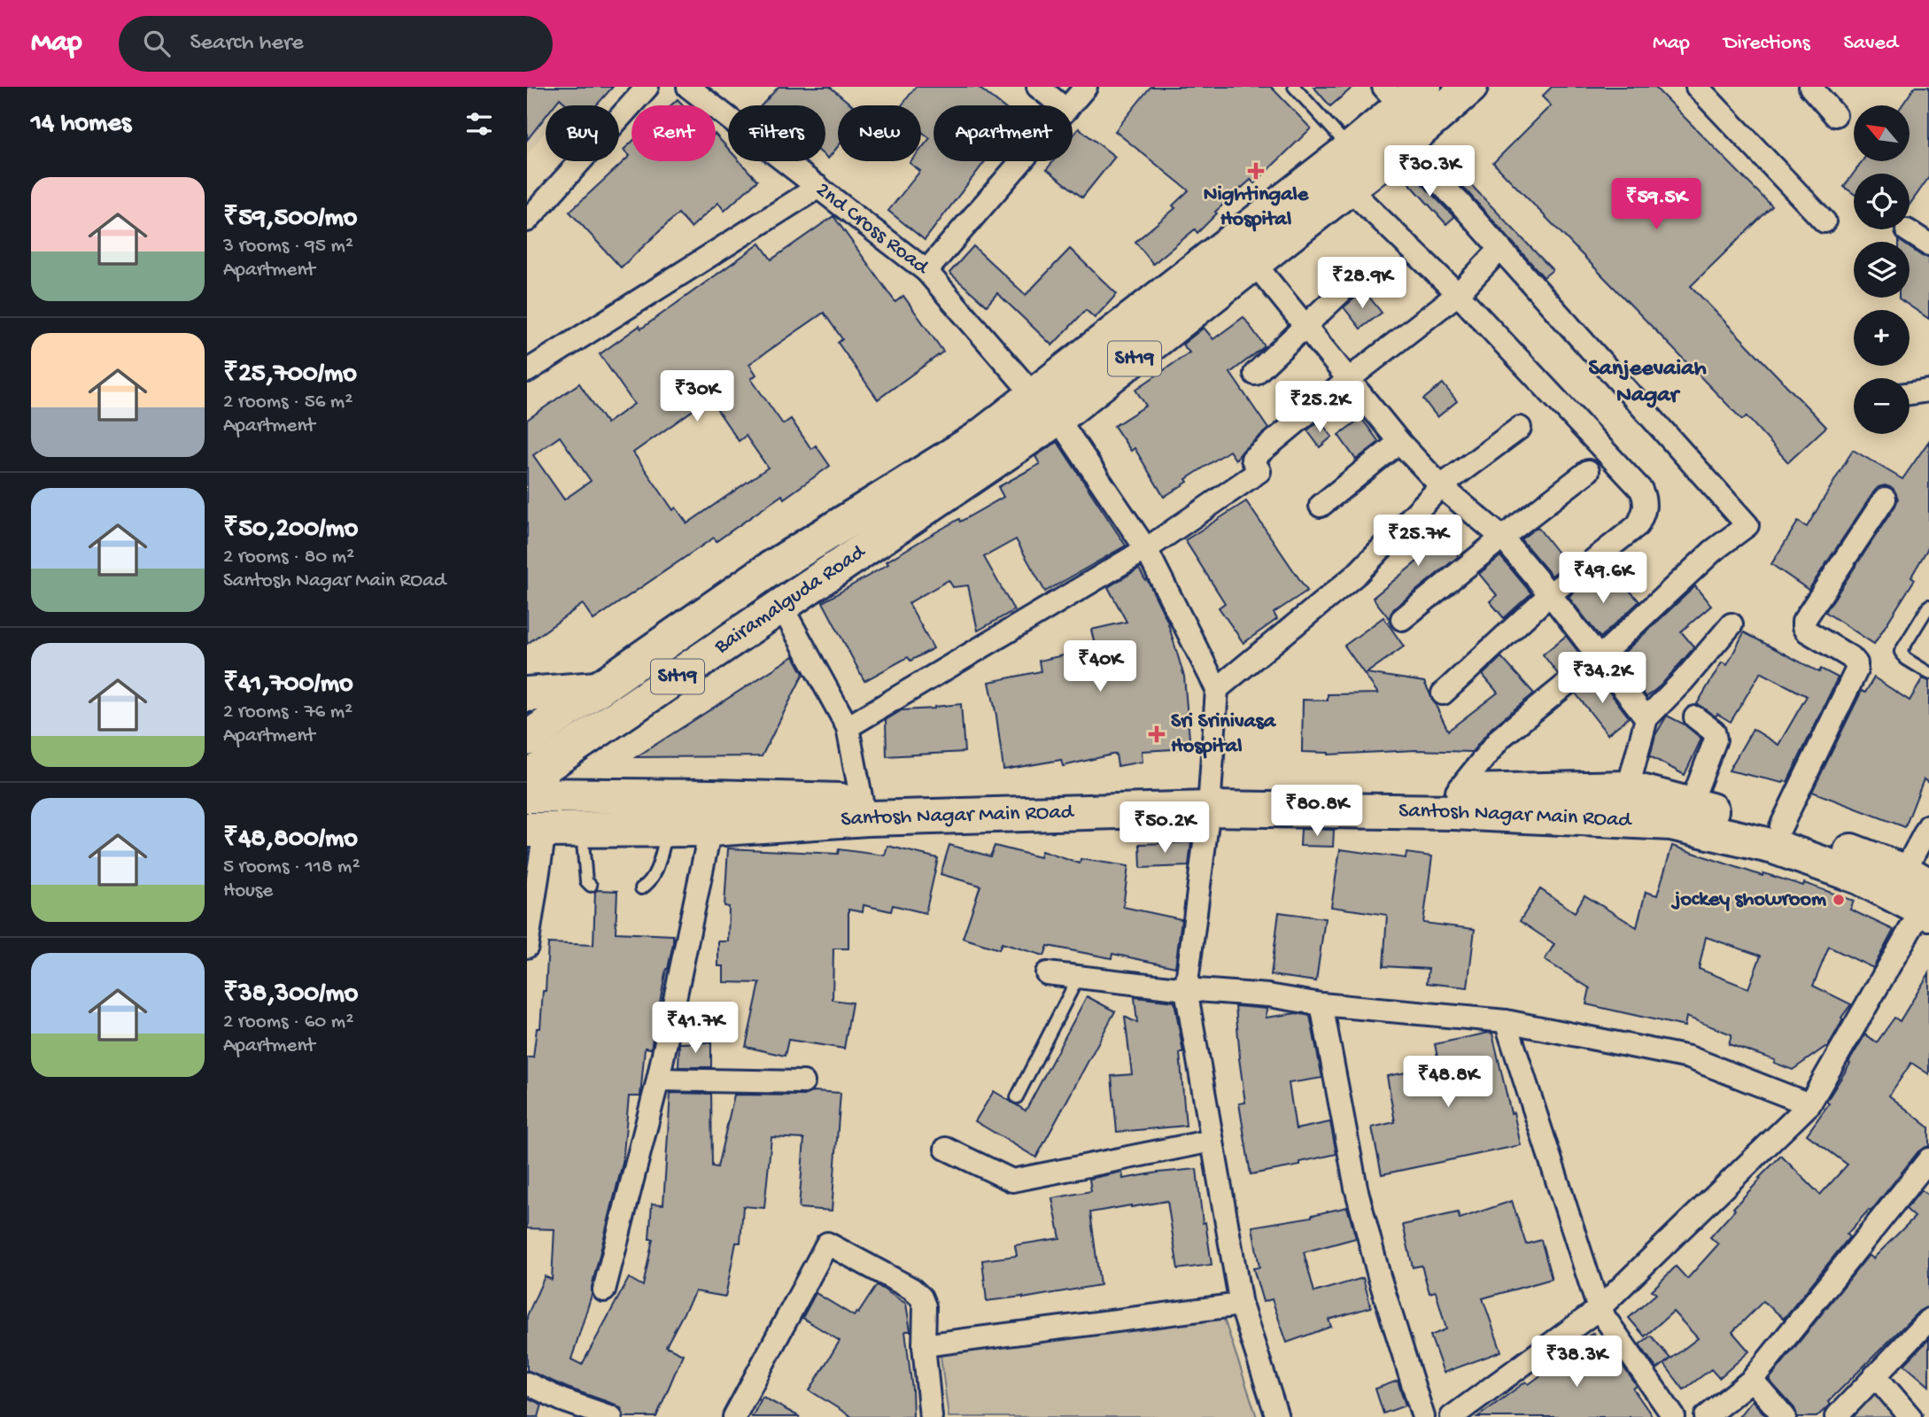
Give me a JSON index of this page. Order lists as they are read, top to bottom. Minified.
{"streets":{"main road":["SH19","Bairamalguda Road","Santosh Nagar Main ROad"],"street":["2nd Cross Road"]},"crossings":[["2nd Cross Road","Bairamalguda Road"]],"districts":["Sanjeevaiah Nagar"],"places":{"health":["Nightingale Hospital","Sri Srinivasa Hospital"],"other":["jockey showroom"]},"north":"top left","page":{"header":"Map","search":"Search here","nav":["Map","Directions","Saved"],"heading":"14 homes","map_buttons":["+","−"],"chip":["Buy","Rent","Filters","New","Apartment"],"price":["₹30.3K","₹59.5K","₹28.9K","₹30K","₹25.2K","₹25.7K","₹49.6K","₹40K","₹34.2K","₹80.8K","₹50.2K","₹41.7K","₹48.8K","₹38.3K"],"list":[{"name":"₹59,500/mo","note":"3 rooms · 95 m² · Apartment"},{"name":"₹25,700/mo","note":"2 rooms · 56 m² · Apartment"},{"name":"₹50,200/mo","note":"2 rooms · 80 m² · Santosh Nagar Main ROad"},{"name":"₹41,700/mo","note":"2 rooms · 76 m² · Apartment"},{"name":"₹48,800/mo","note":"5 rooms · 118 m² · House"},{"name":"₹38,300/mo","note":"2 rooms · 60 m² · Apartment"}]}}
